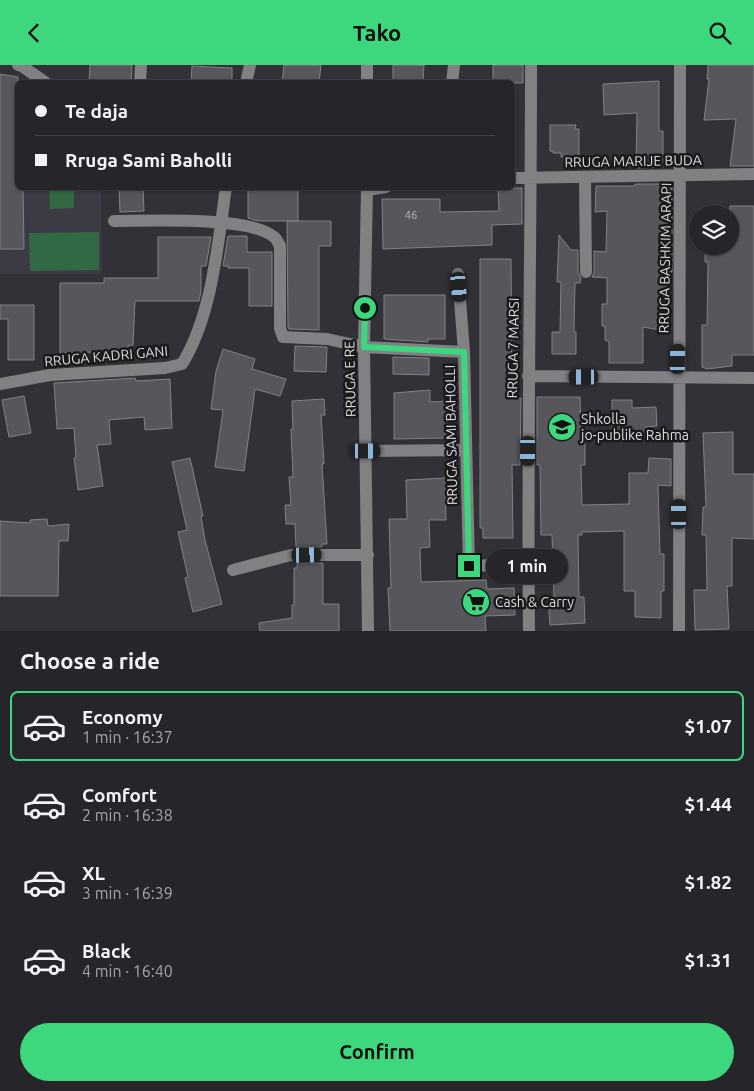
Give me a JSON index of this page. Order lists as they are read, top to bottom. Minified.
{"streets":{"street":["RRUGA MARIJE BUDA","RRUGA BASHKIM ARAPI","RRUGA 7 MARSI","RRUGA KADRI GANI","RRUGA E RE","RRUGA SAMI BAHOLLI"]},"crossings":[["RRUGA MARIJE BUDA","RRUGA BASHKIM ARAPI"],["RRUGA MARIJE BUDA","RRUGA 7 MARSI"],["RRUGA 7 MARSI","RRUGA SAMI BAHOLLI"]],"places":{"school or university":["Shkolla jo-publike Rahma"],"supermarket":["Cash & Carry"]},"house_numbers":["46"],"page":{"header":"Tako","banner":["Te daja","Rruga Sami Baholli"],"bubble":"1 min","heading":"Choose a ride","list":[{"name":"Economy","note":"1 min · 16:37","value":"$1.07"},{"name":"Comfort","note":"2 min · 16:38","value":"$1.44"},{"name":"XL","note":"3 min · 16:39","value":"$1.82"},{"name":"Black","note":"4 min · 16:40","value":"$1.31"}],"buttons":"Confirm"}}
